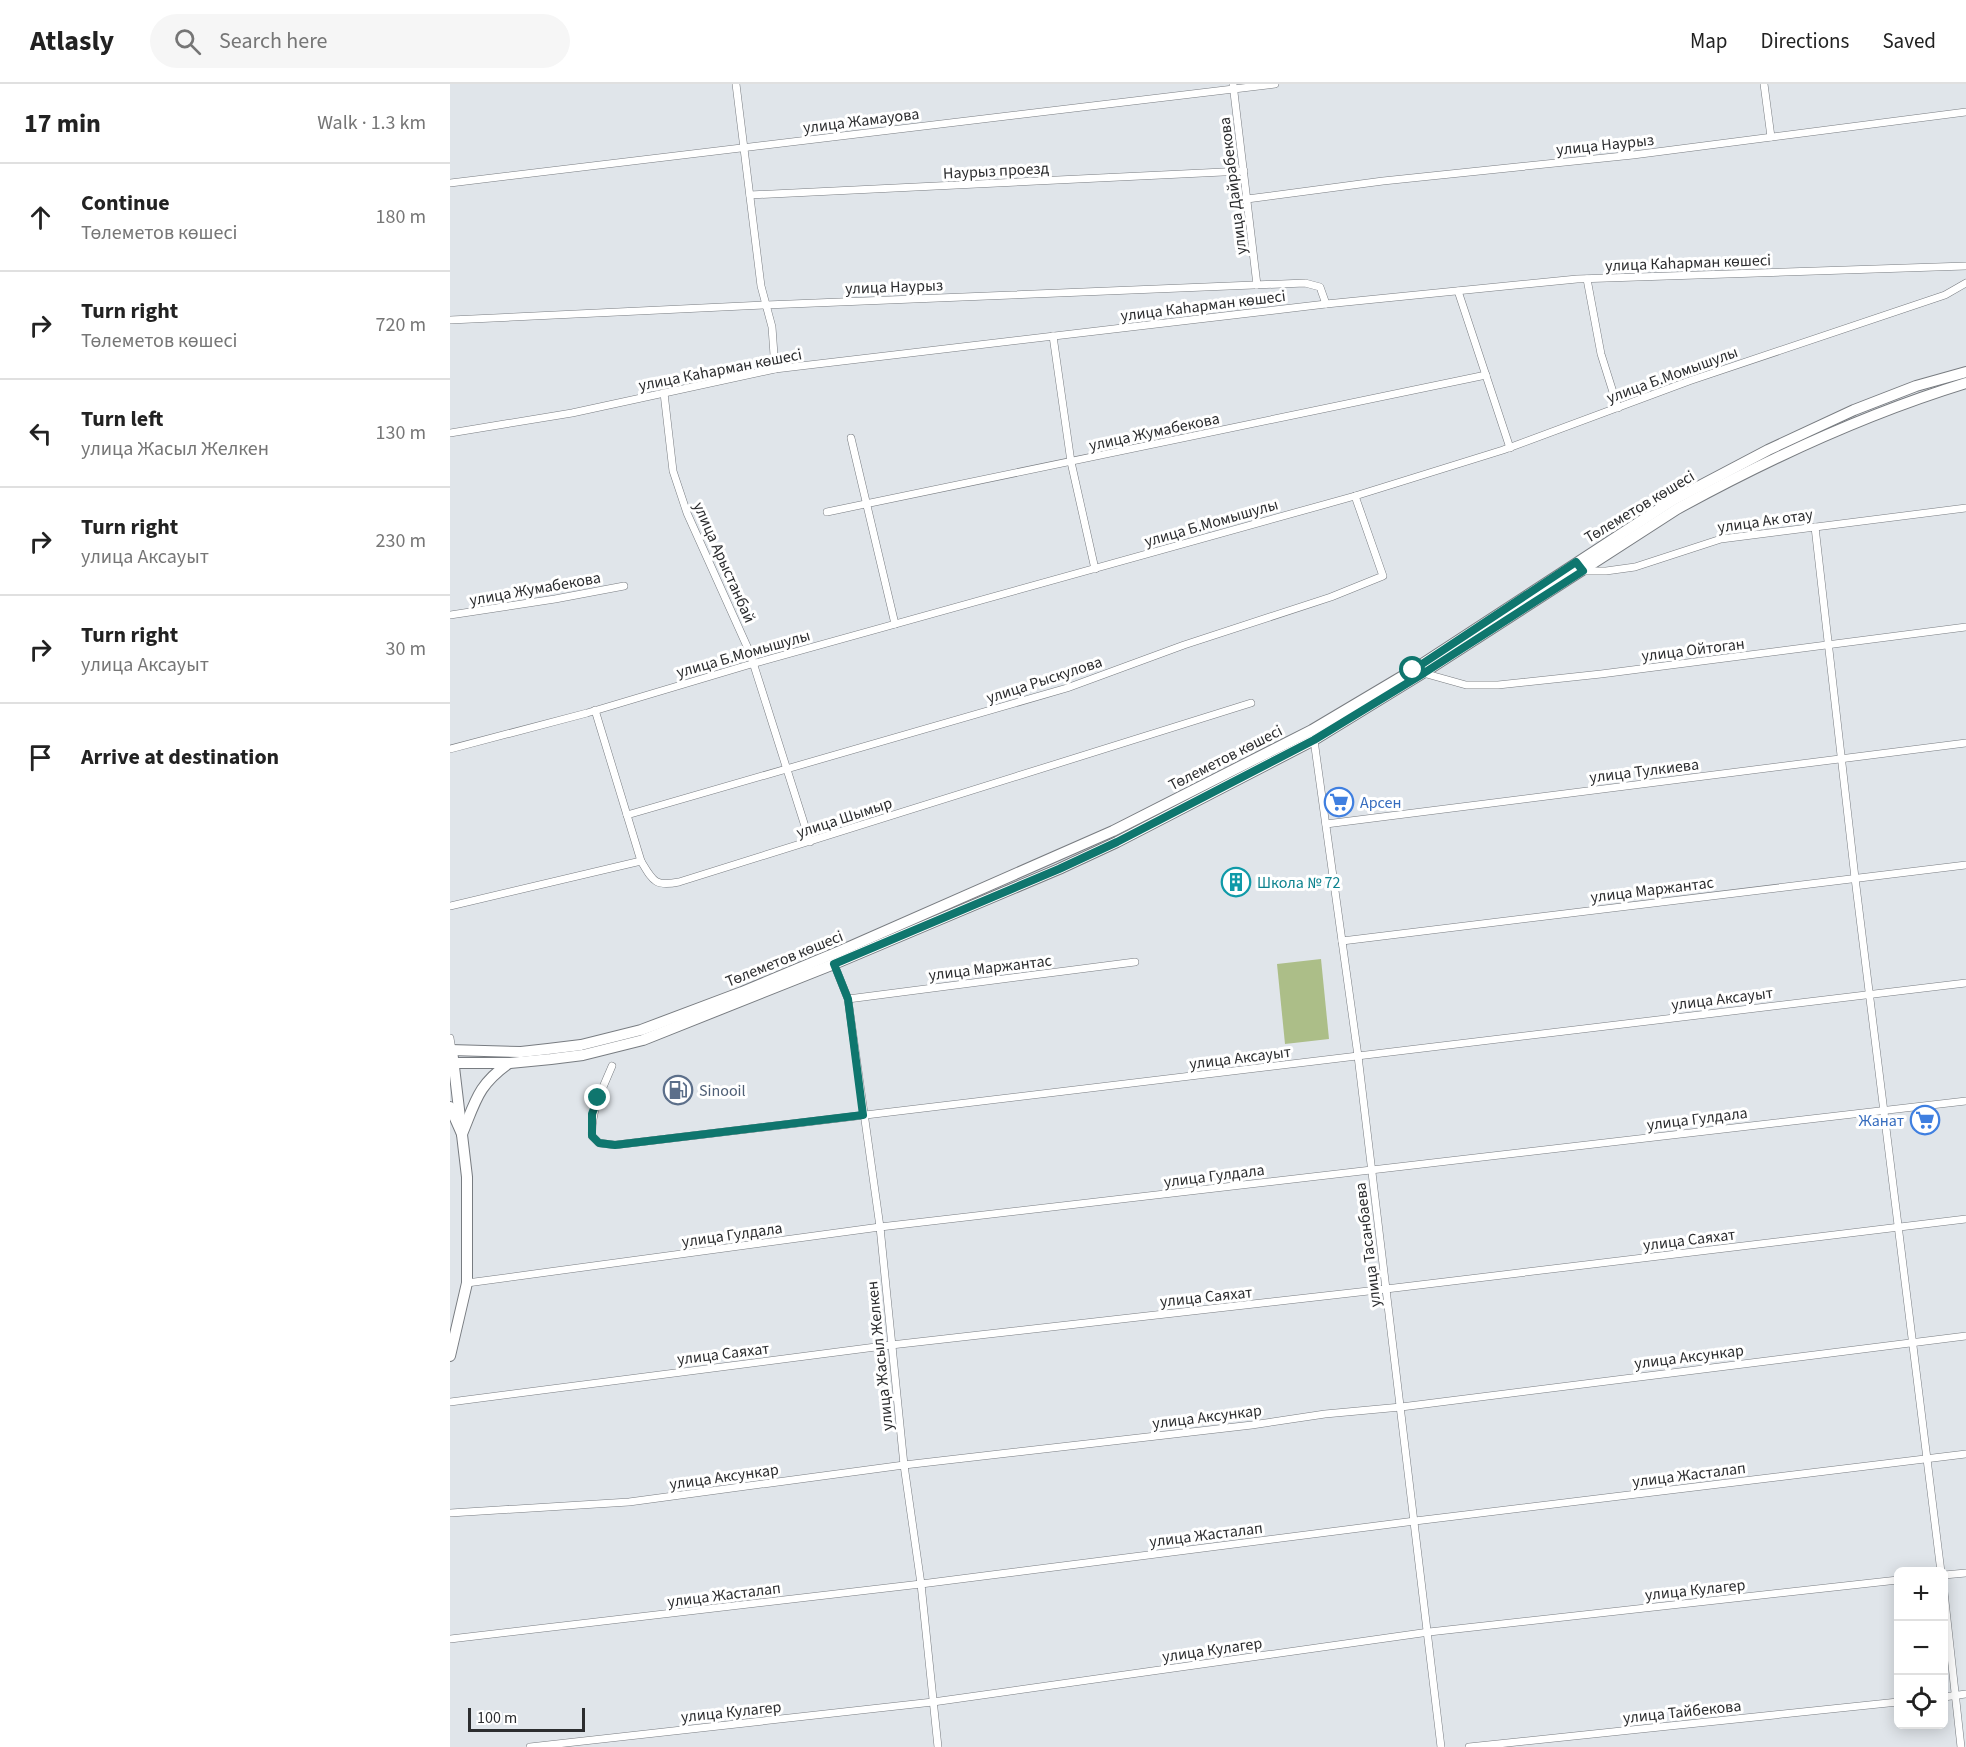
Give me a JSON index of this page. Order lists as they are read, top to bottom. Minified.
{"streets":{"main road":["Төлеметов көшесі"],"street":["улица Жамауова","улица Наурыз","Наурыз проезд","улица Дайрабекова","улица Каһарман көшесі","улица Б.Момышулы","улица Жумабекова","улица Ак отау","улица Арыстанбай","улица Ойтоган","улица Рыскулова","улица Тулкиева","улица Шымыр","улица Маржантас","улица Аксауыт","улица Гулдала","улица Саяхат","улица Тасанбаева","улица Жасыл Желкен","улица Аксункар","улица Жасталап","улица Кулагер","улица Тайбекова"]},"crossings":[["улица Жамауова","улица Дайрабекова"],["улица Наурыз","улица Дайрабекова"],["улица Наурыз","улица Каһарман көшесі"],["Наурыз проезд","улица Дайрабекова"],["улица Каһарман көшесі","улица Арыстанбай"],["улица Б.Момышулы","улица Арыстанбай"],["улица Б.Момышулы","улица Рыскулова"],["Төлеметов көшесі","улица Ак отау"],["Төлеметов көшесі","улица Ойтоган"],["Төлеметов көшесі","улица Тасанбаева"],["Төлеметов көшесі","улица Жасыл Желкен"],["улица Арыстанбай","улица Рыскулова"],["улица Арыстанбай","улица Шымыр"],["улица Тулкиева","улица Тасанбаева"],["улица Маржантас","улица Тасанбаева"],["улица Маржантас","улица Жасыл Желкен"],["улица Аксауыт","улица Тасанбаева"],["улица Аксауыт","улица Жасыл Желкен"],["улица Гулдала","улица Тасанбаева"],["улица Гулдала","улица Жасыл Желкен"],["улица Саяхат","улица Тасанбаева"],["улица Саяхат","улица Жасыл Желкен"],["улица Тасанбаева","улица Аксункар"],["улица Тасанбаева","улица Жасталап"],["улица Тасанбаева","улица Кулагер"],["улица Жасыл Желкен","улица Аксункар"],["улица Жасыл Желкен","улица Жасталап"],["улица Жасыл Желкен","улица Кулагер"]],"places":{"supermarket":["Арсен","Жанат"],"building":["Школа № 72"],"fuel station":["Sinooil"]},"scale_bar":"100 m","page":{"header":"Atlasly","search":"Search here","nav":["Map","Directions","Saved"],"heading":["17 min","Walk · 1.3 km"],"list":[["Continue","Төлеметов көшесі","180 m"],["Turn right","Төлеметов көшесі","720 m"],["Turn left","улица Жасыл Желкен","130 m"],["Turn right","улица Аксауыт","230 m"],["Turn right","улица Аксауыт","30 m"],"Arrive at destination"],"map_buttons":["+","−"],"scale":"100 m"}}
